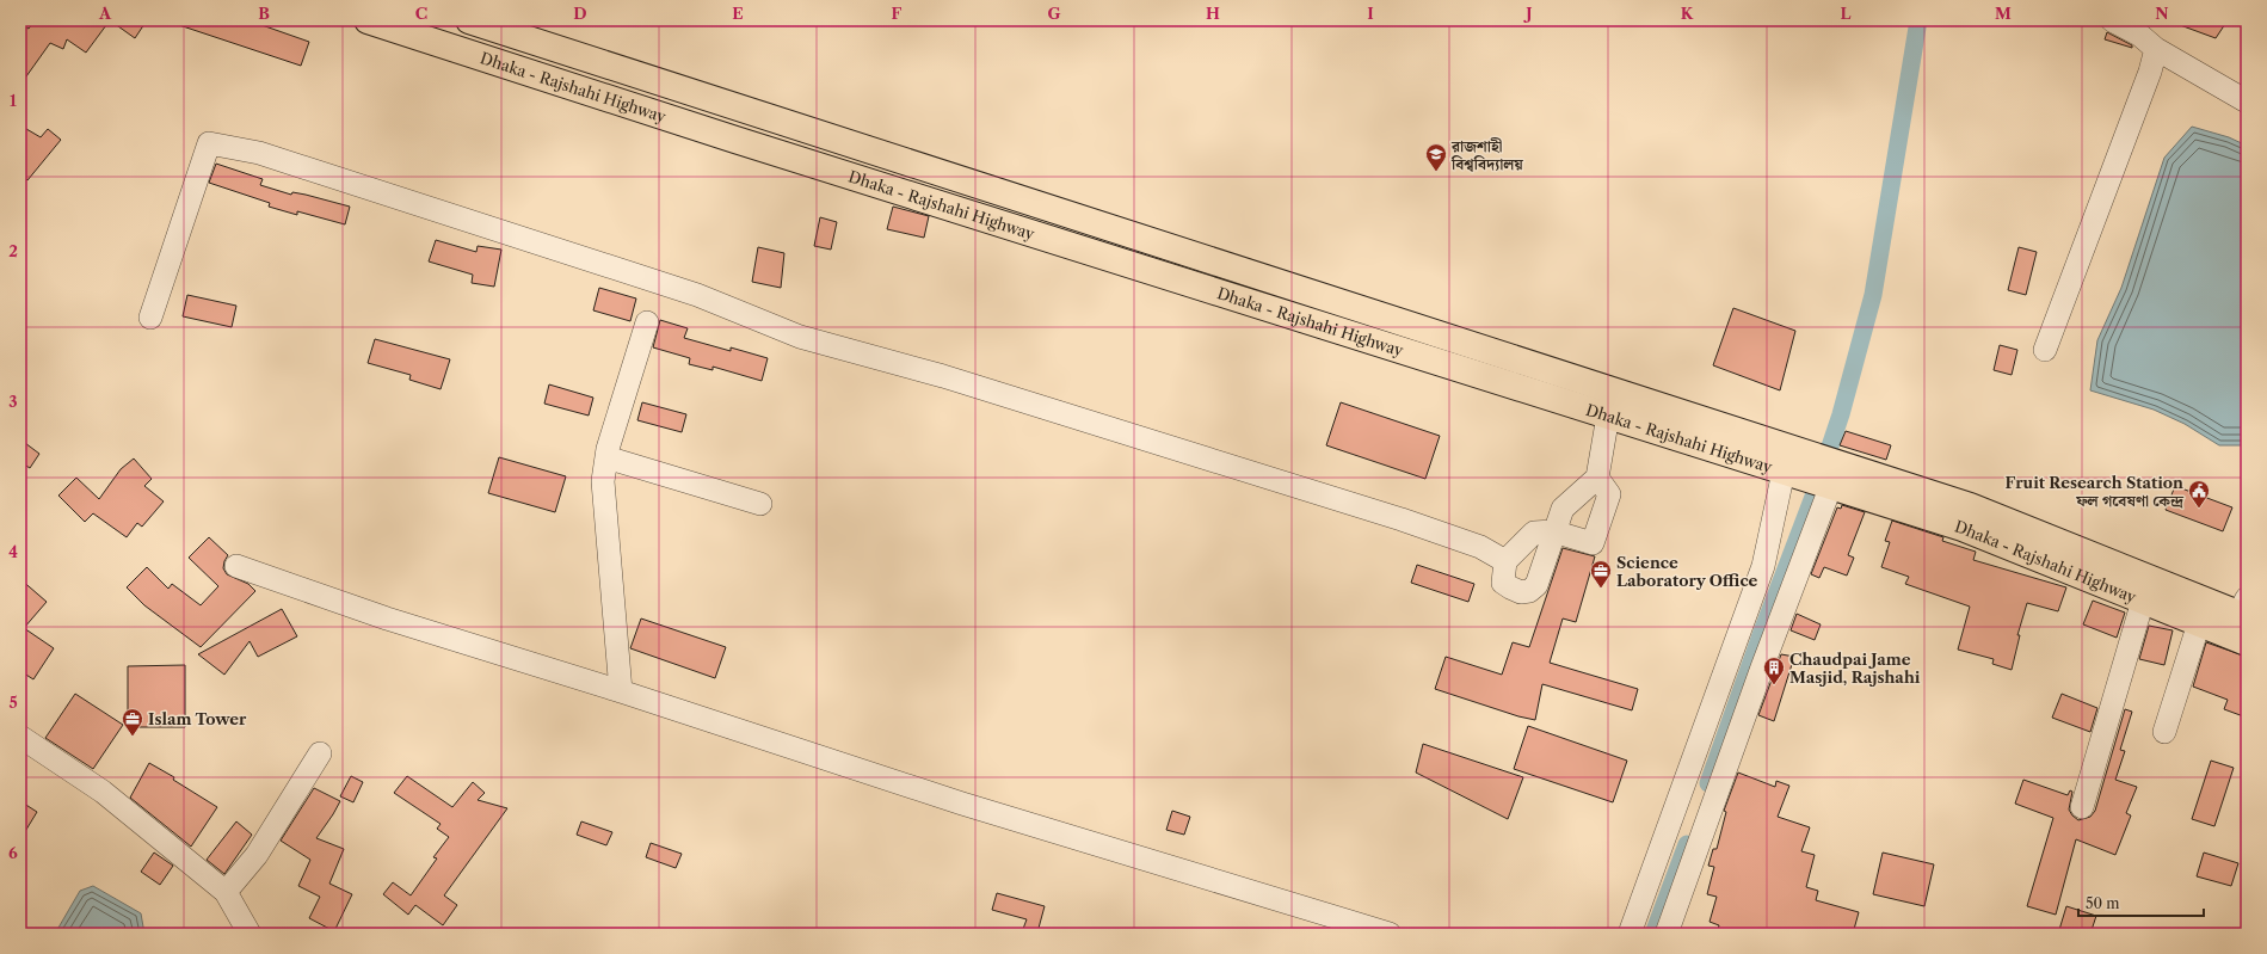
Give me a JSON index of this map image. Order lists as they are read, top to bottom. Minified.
{"streets":{"highway":["Dhaka - Rajshahi Highway"]},"places":{"school or university":["রাজশাহী বিশ্ববিদ্যালয়"],"public building":["Fruit Research Station ফল গবেষণা কেন্দ্র"],"office":["Science Laboratory Office","Islam Tower"],"building":["Chaudpai Jame Masjid, Rajshahi"]},"scale_bar":"50 m","grid":{"columns":["A","B","C","D","E","F","G","H","I","J","K","L","M","N"],"rows":["1","2","3","4","5","6"]}}
